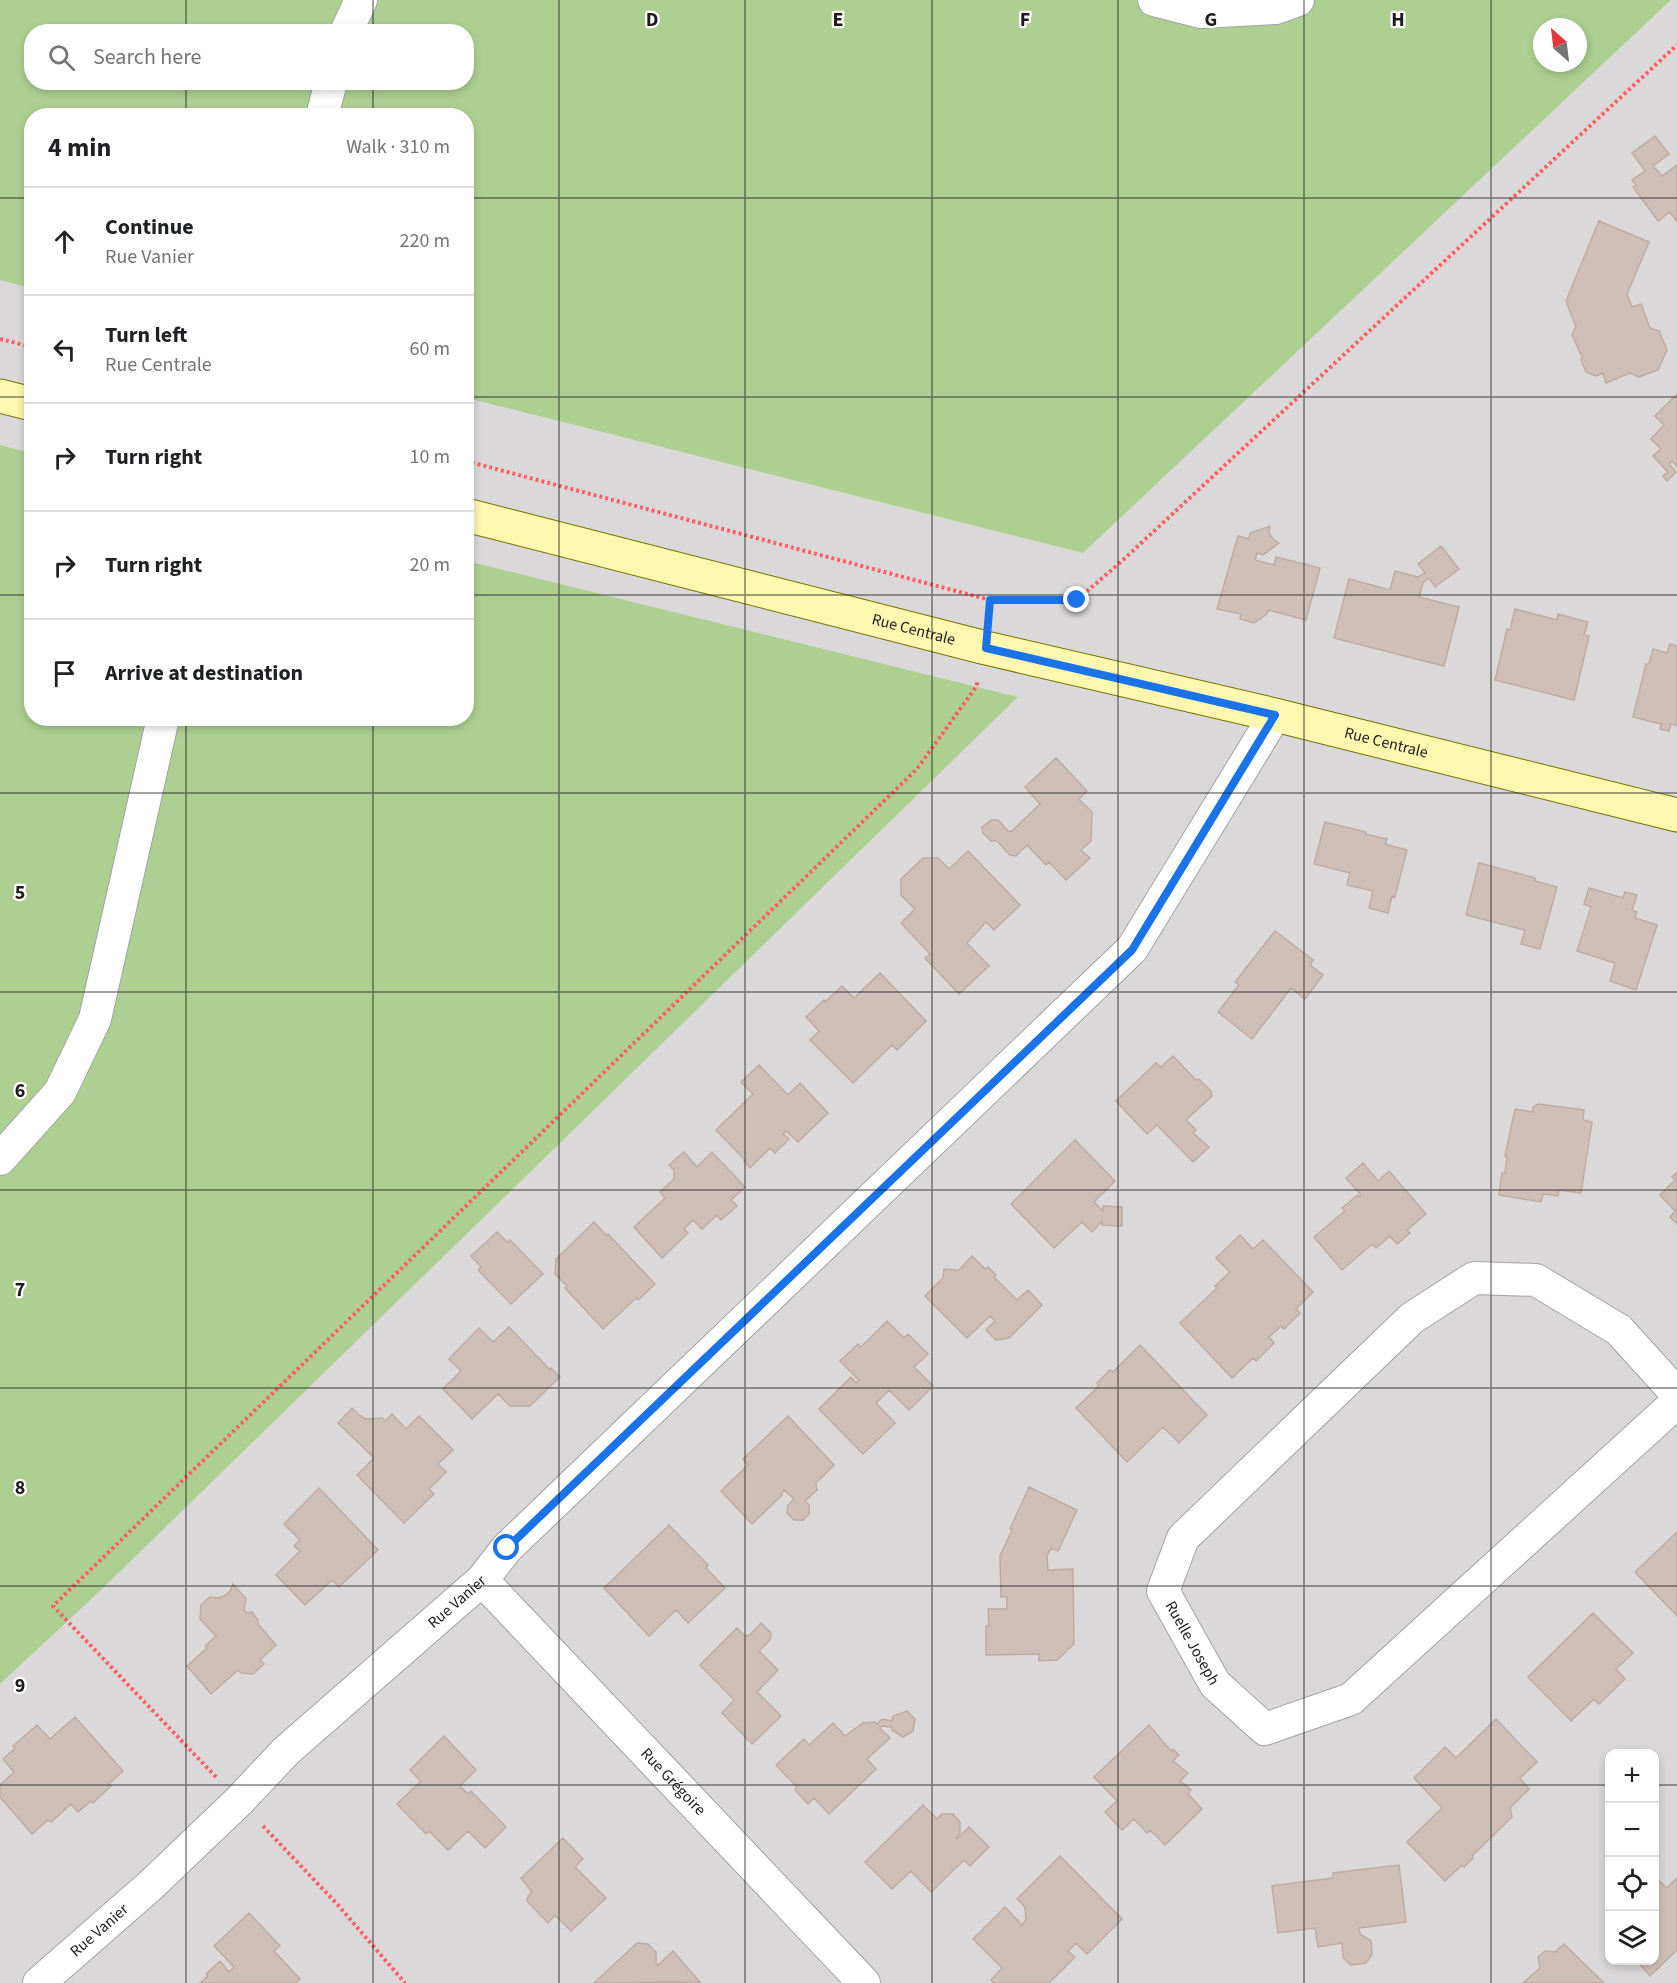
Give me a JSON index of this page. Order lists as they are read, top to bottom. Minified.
{"streets":{"street":["Rue Centrale","Rue Vanier","Ruelle Joseph","Rue Grégoire"]},"crossings":[["Rue Centrale","Rue Vanier"],["Rue Vanier","Rue Grégoire"]],"north":"top left","page":{"search":"Search here","heading":["4 min","Walk · 310 m"],"list":[["Continue","Rue Vanier","220 m"],["Turn left","Rue Centrale","60 m"],["Turn right","10 m"],["Turn right","20 m"],"Arrive at destination"],"map_buttons":["+","−"]},"grid":{"columns":["D","E","F","G","H"],"rows":["5","6","7","8","9"]}}
